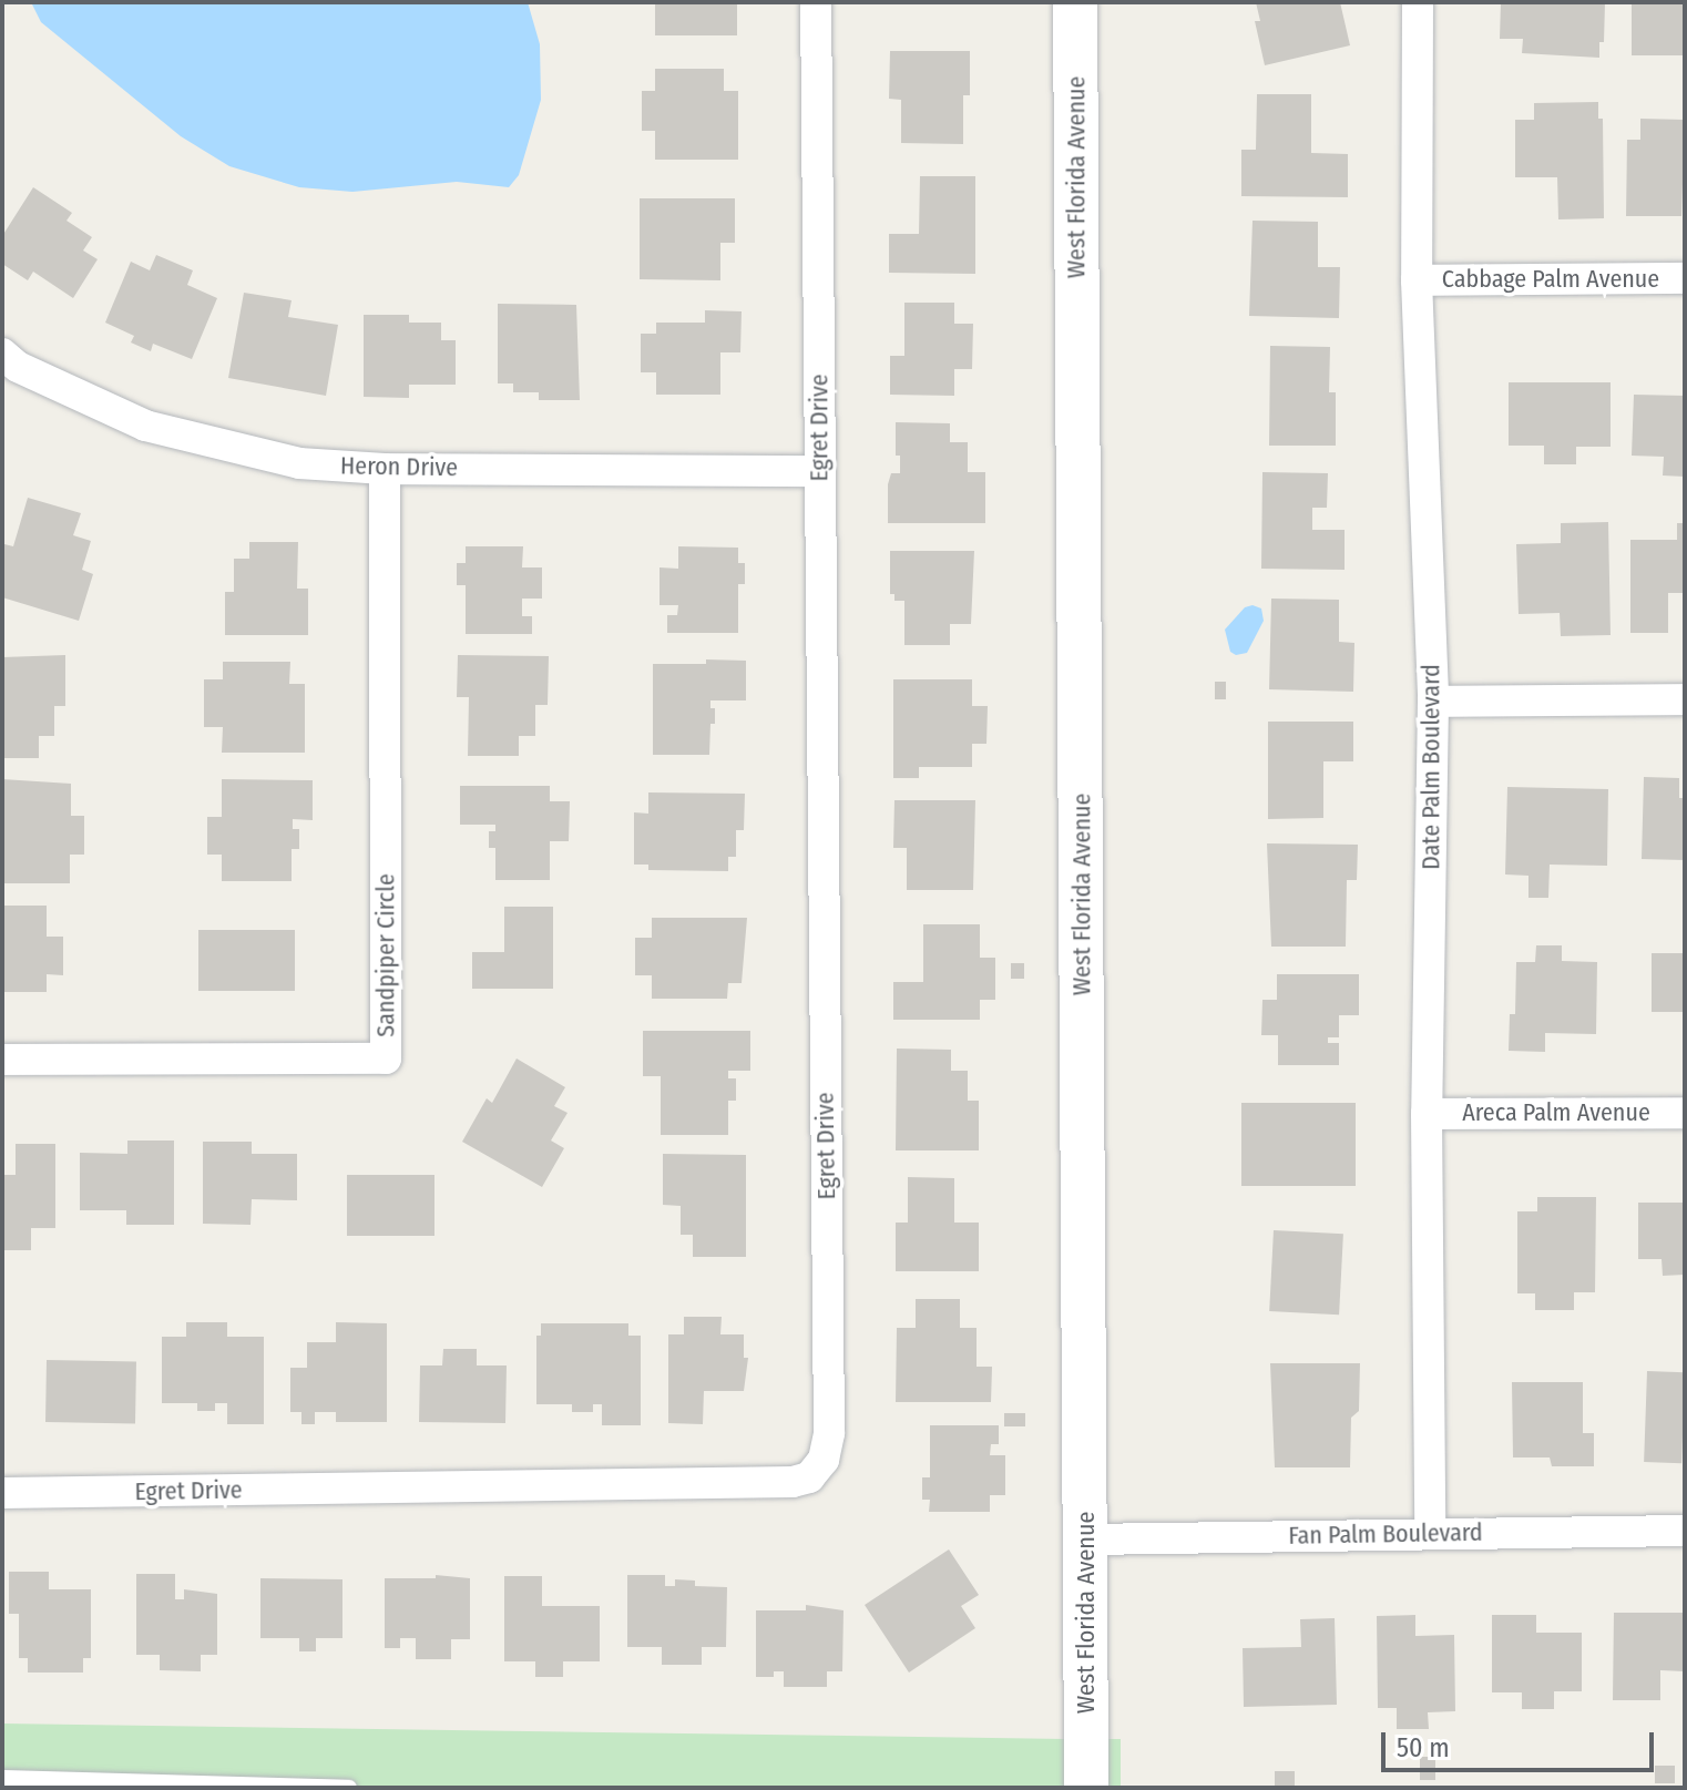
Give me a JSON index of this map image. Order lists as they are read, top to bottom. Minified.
{"streets":{"street":["West Florida Avenue","Cabbage Palm Avenue","Egret Drive","Heron Drive","Date Palm Boulevard","Sandpiper Circle","Areca Palm Avenue","Fan Palm Boulevard"]},"crossings":[["West Florida Avenue","Fan Palm Boulevard"],["Cabbage Palm Avenue","Date Palm Boulevard"],["Egret Drive","Heron Drive"],["Heron Drive","Sandpiper Circle"],["Date Palm Boulevard","Areca Palm Avenue"],["Date Palm Boulevard","Fan Palm Boulevard"]],"scale_bar":"50 m"}
